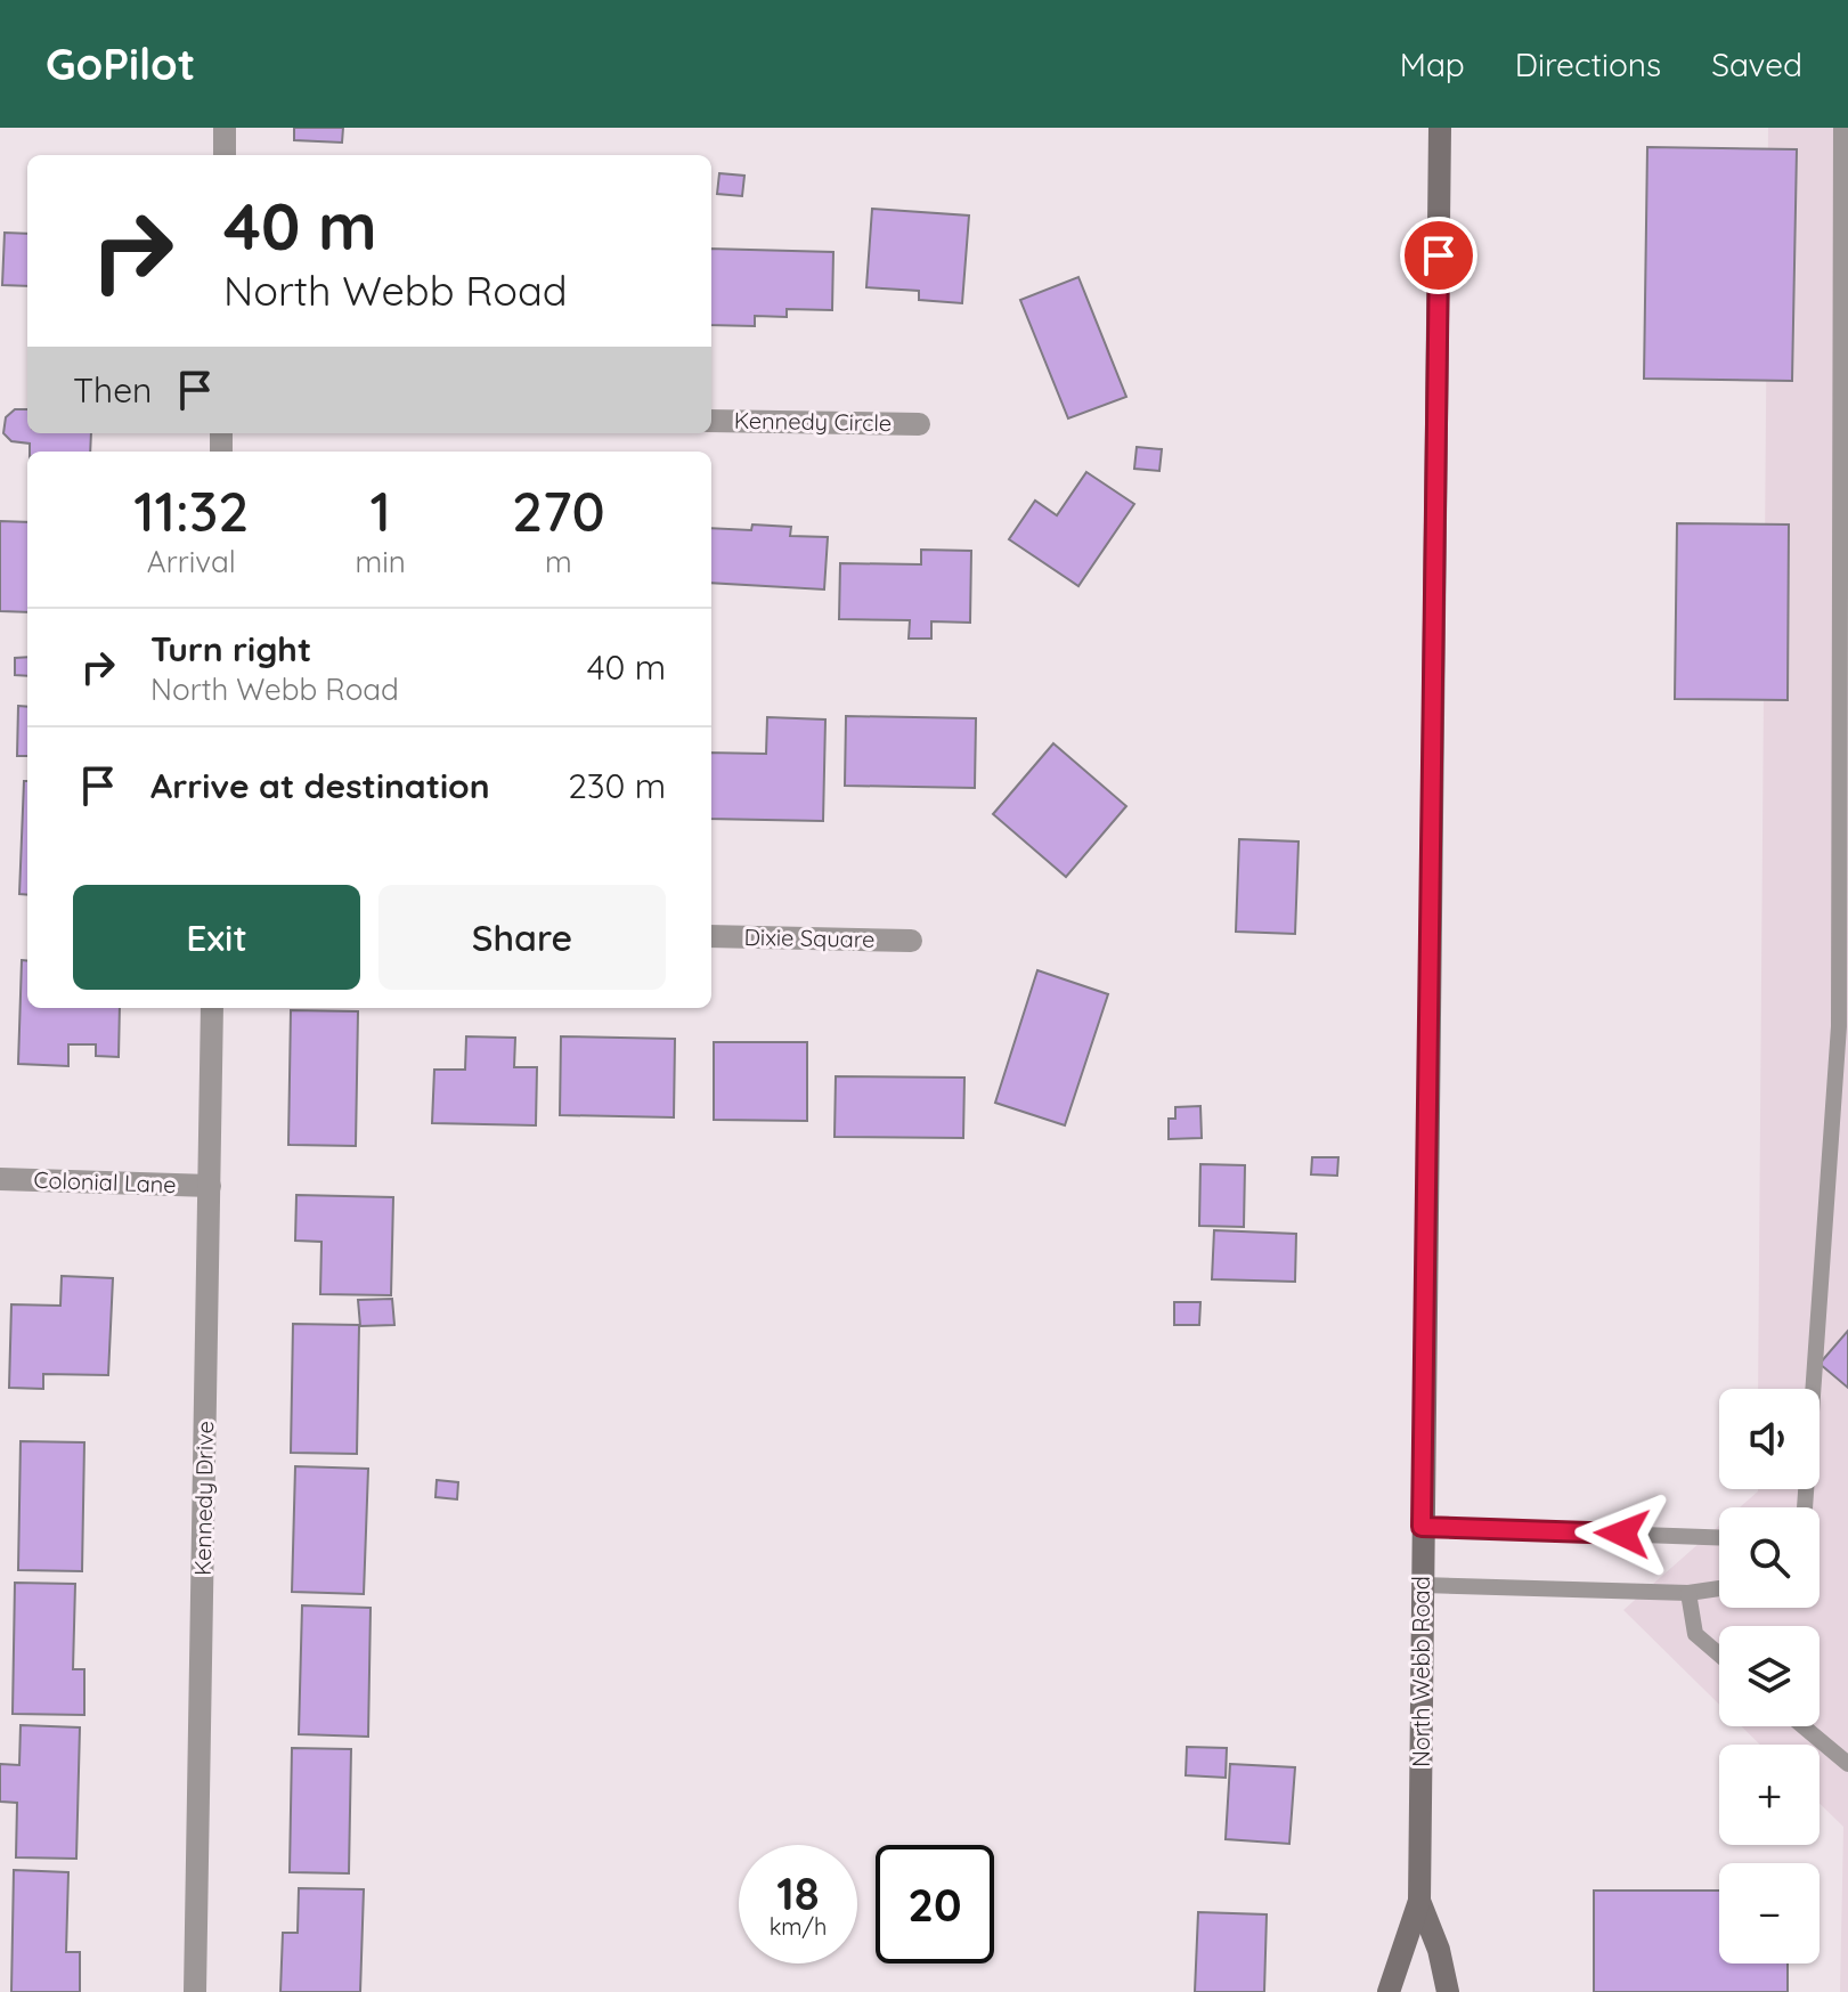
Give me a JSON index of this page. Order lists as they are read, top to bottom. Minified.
{"streets":{"main road":["North Webb Road"],"street":["Kennedy Circle","Dixie Square","Colonial Lane","Kennedy Drive"]},"crossings":[["Colonial Lane","Kennedy Drive"]],"page":{"header":"GoPilot","nav":["Map","Directions","Saved"],"turn":["40 m","North Webb Road"],"then":"Then","eta":["11:32","Arrival","1","min","270","m"],"list":[{"name":"Turn right","note":"North Webb Road","value":"40 m"},{"name":"Arrive at destination","value":"230 m"}],"buttons":["Exit","Share"],"map_buttons":["+","−"],"speed":"18 km/h","limit":"20"}}
